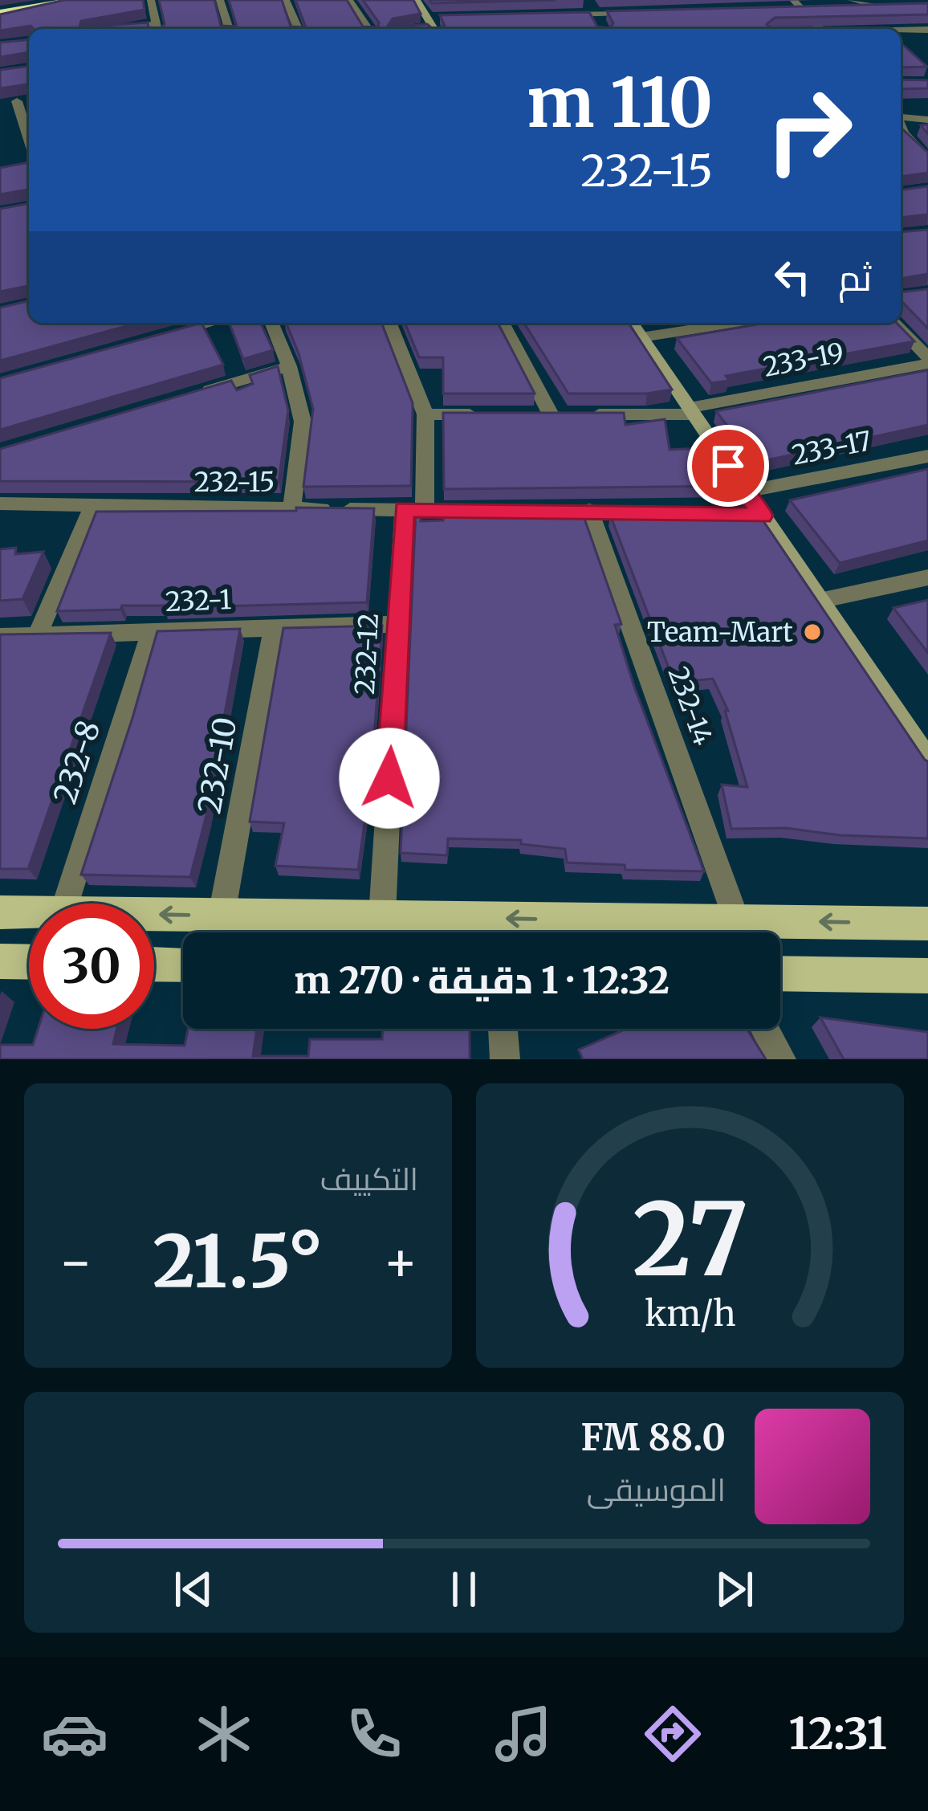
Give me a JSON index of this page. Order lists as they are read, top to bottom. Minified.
{"streets":{"street":["233-19","233-17","232-15","232-1","232-12","232-14","232-8","232-10"]},"crossings":[["232-15","232-12"],["232-15","232-14"],["232-1","232-12"],["232-1","232-8"],["232-1","232-10"]],"places":["Team-Mart"],"page":{"turn":["110 m","232-15"],"then":"ثم","limit":"30","trip":"12:32 · 1 دقيقة · 270 m","tile":"التكييف","heat":["−","21.5°","+"],"song":["88.0 FM","الموسيقى"],"tabs":"12:31","gauge":["27","km/h"]}}
